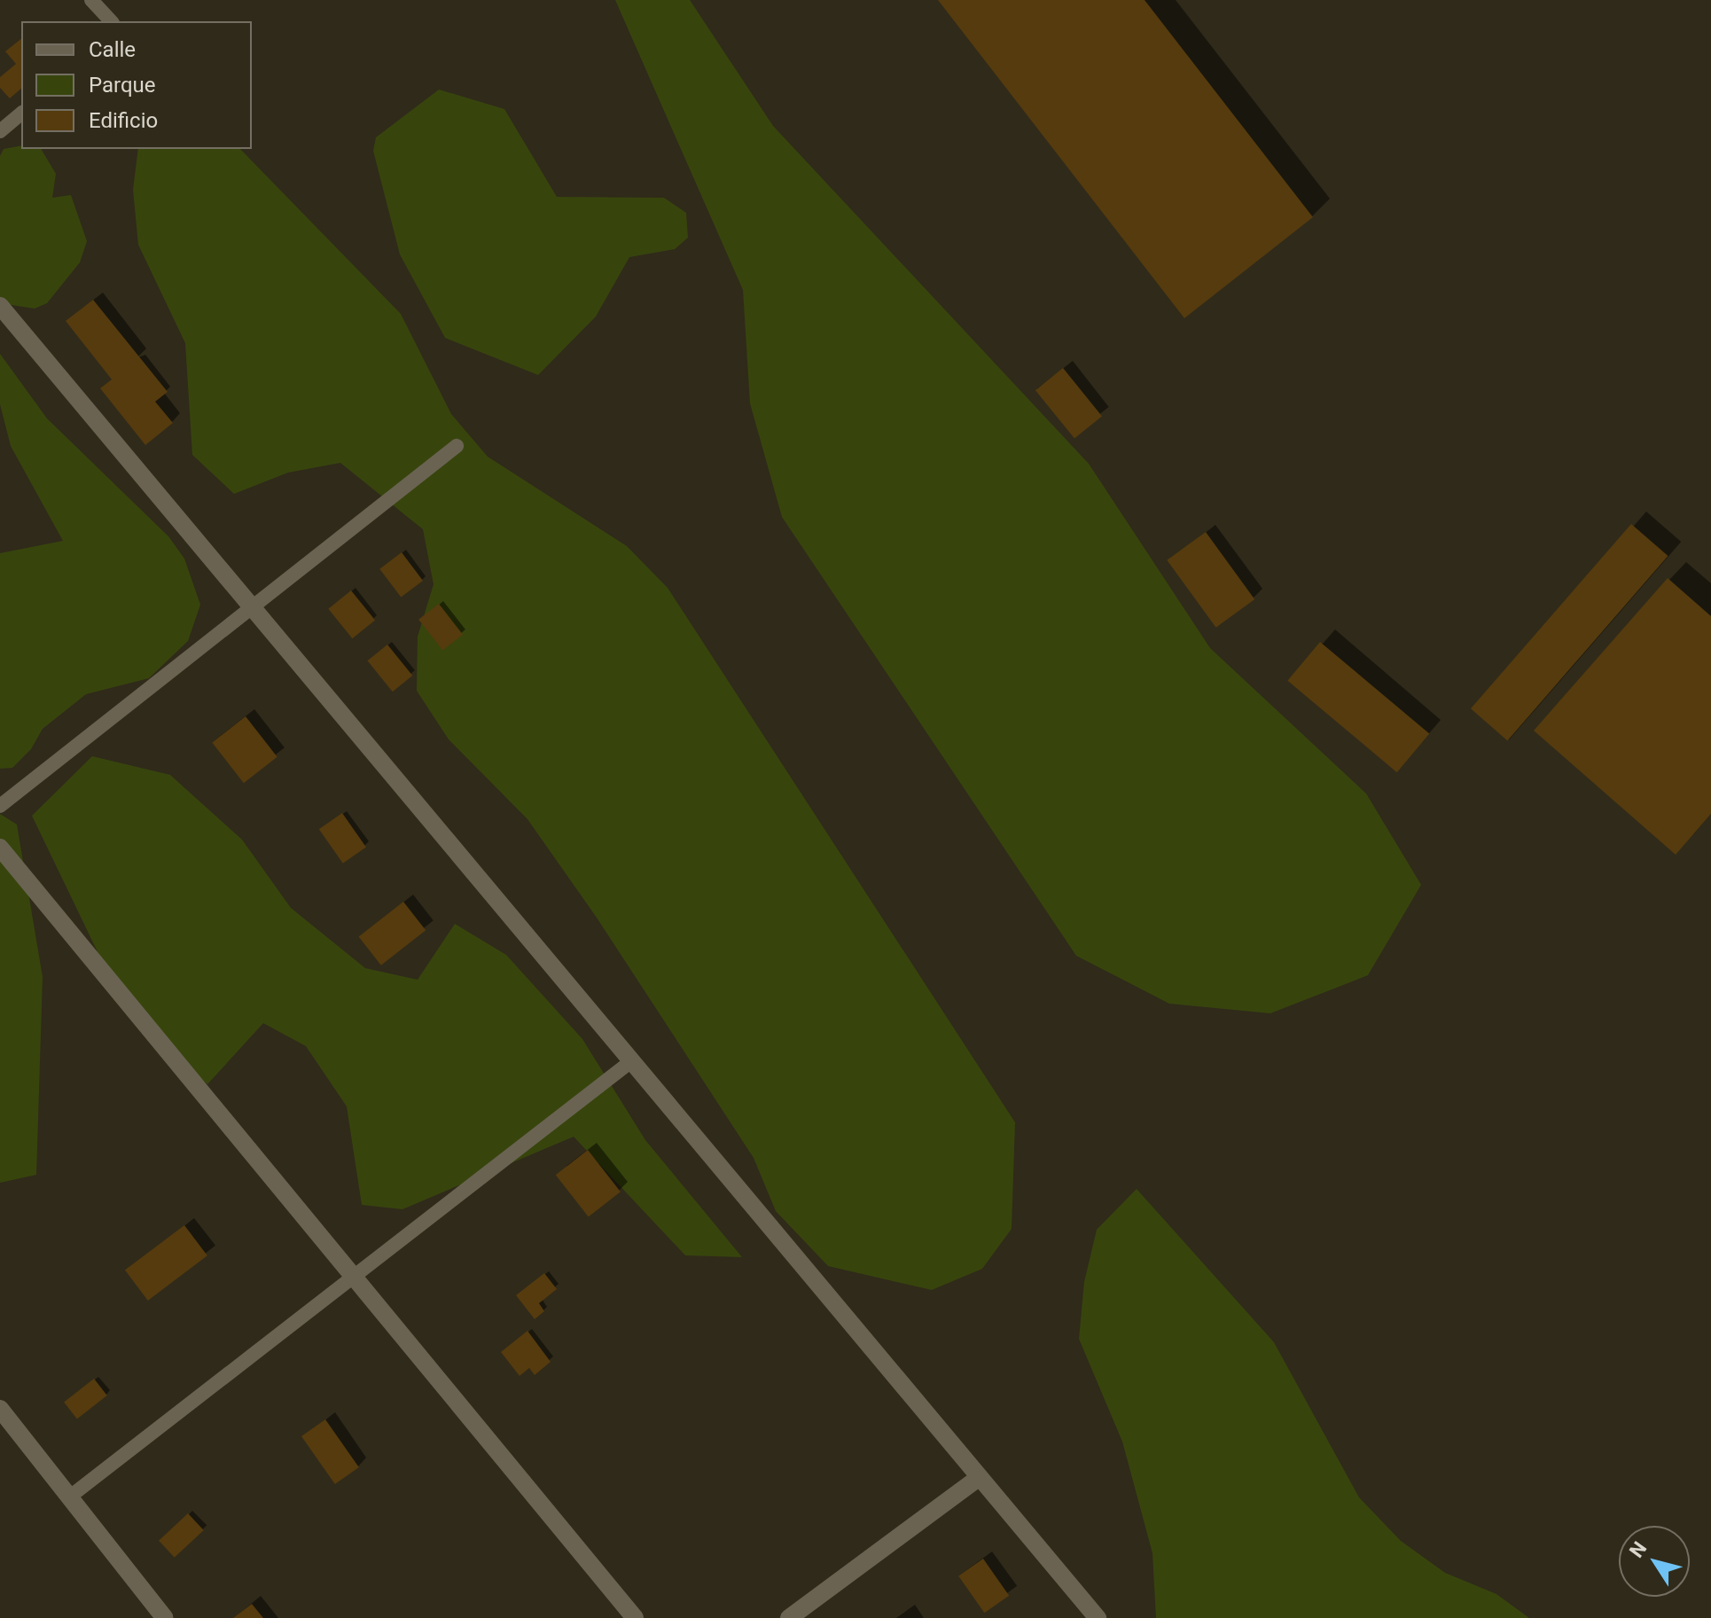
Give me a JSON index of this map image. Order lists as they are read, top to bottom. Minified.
{"legend":["Calle","Parque","Edificio"],"north":"top left"}
